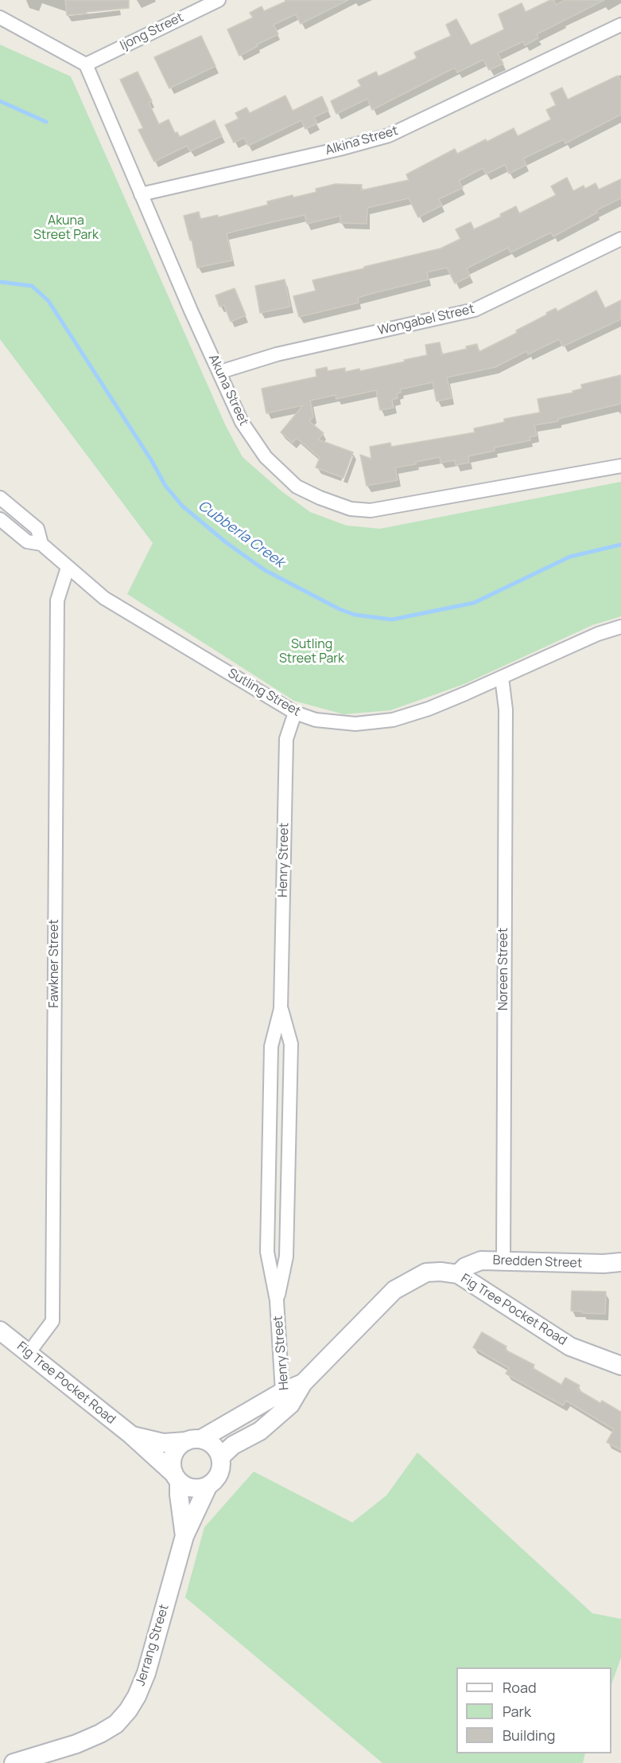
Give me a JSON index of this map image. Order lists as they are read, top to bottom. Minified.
{"streets":{"main road":["Bredden Street","Fig Tree Pocket Road","Jerrang Street"],"street":["Ijong Street","Alkina Street","Wongabel Street","Akuna Street","Sutling Street","Henry Street","Fawkner Street","Noreen Street"]},"crossings":[["Ijong Street","Akuna Street"],["Alkina Street","Akuna Street"],["Wongabel Street","Akuna Street"],["Sutling Street","Henry Street"],["Sutling Street","Fawkner Street"],["Sutling Street","Noreen Street"],["Henry Street","Fig Tree Pocket Road"],["Fawkner Street","Fig Tree Pocket Road"],["Noreen Street","Bredden Street"],["Bredden Street","Fig Tree Pocket Road"],["Fig Tree Pocket Road","Jerrang Street"]],"water":["Cubberla Creek"],"parks":["Akuna Street Park","Sutling Street Park"],"legend":["Road","Park","Building"]}
